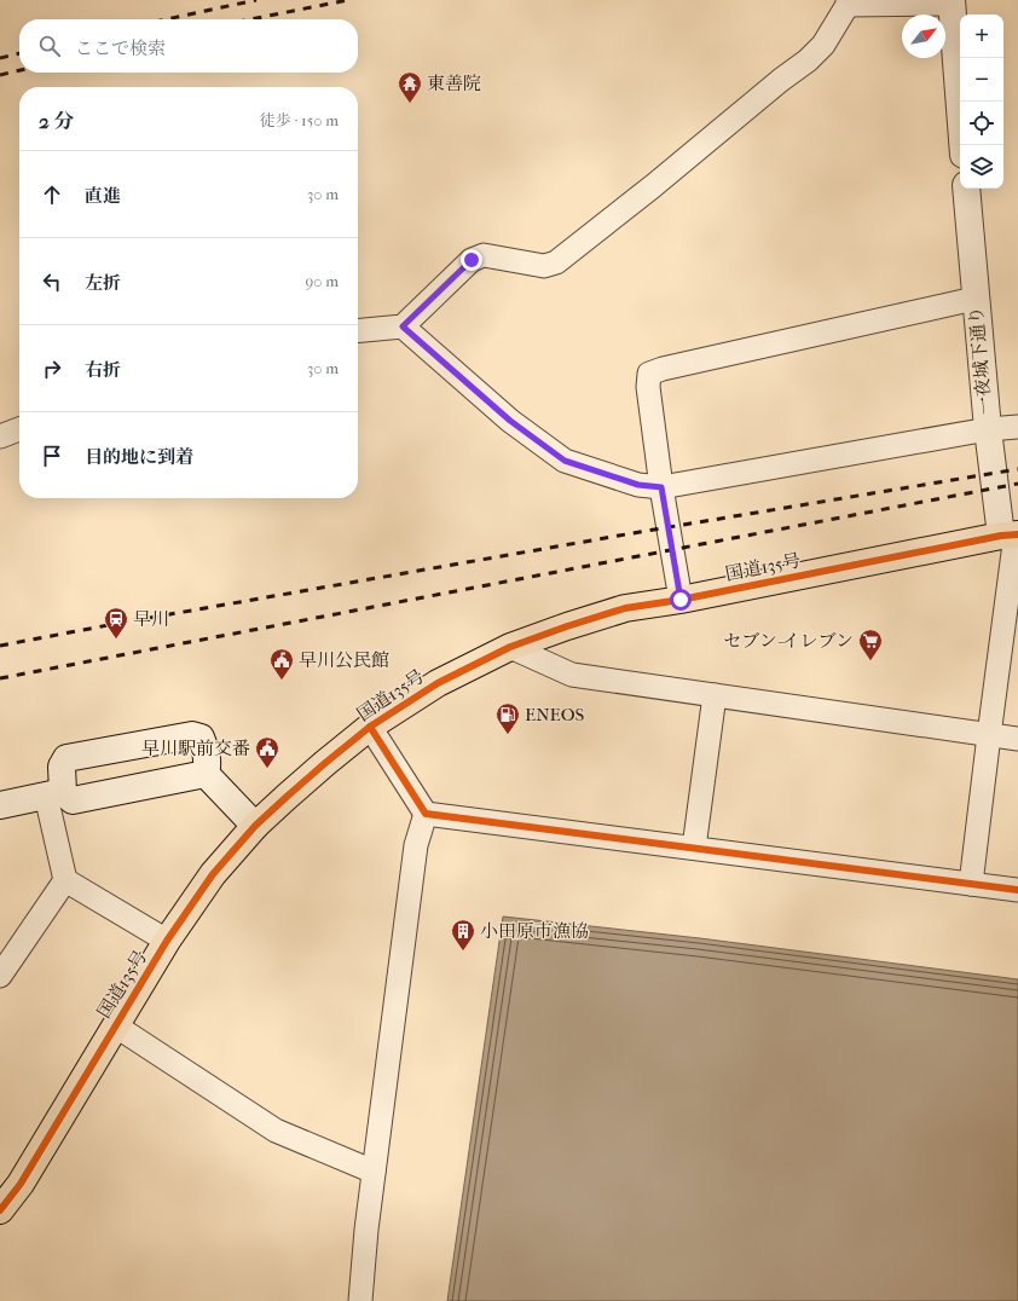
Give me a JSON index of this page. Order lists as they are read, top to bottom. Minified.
{"streets":{"highway":["国道135号"],"street":["一夜城下通り"]},"crossings":[["一夜城下通り","国道135号"]],"places":{"temple":["東善院"],"station":["早川"],"supermarket":["セブン-イレブン"],"public building":["早川公民館","早川駅前交番"],"fuel station":["ENEOS"],"building":["小田原市漁協"]},"north":"top right","page":{"map_buttons":["+","−"],"search":"ここで検索","heading":["2 分","徒歩 · 150 m"],"list":[["直進","30 m"],["左折","90 m"],["右折","30 m"],"目的地に到着"]}}
